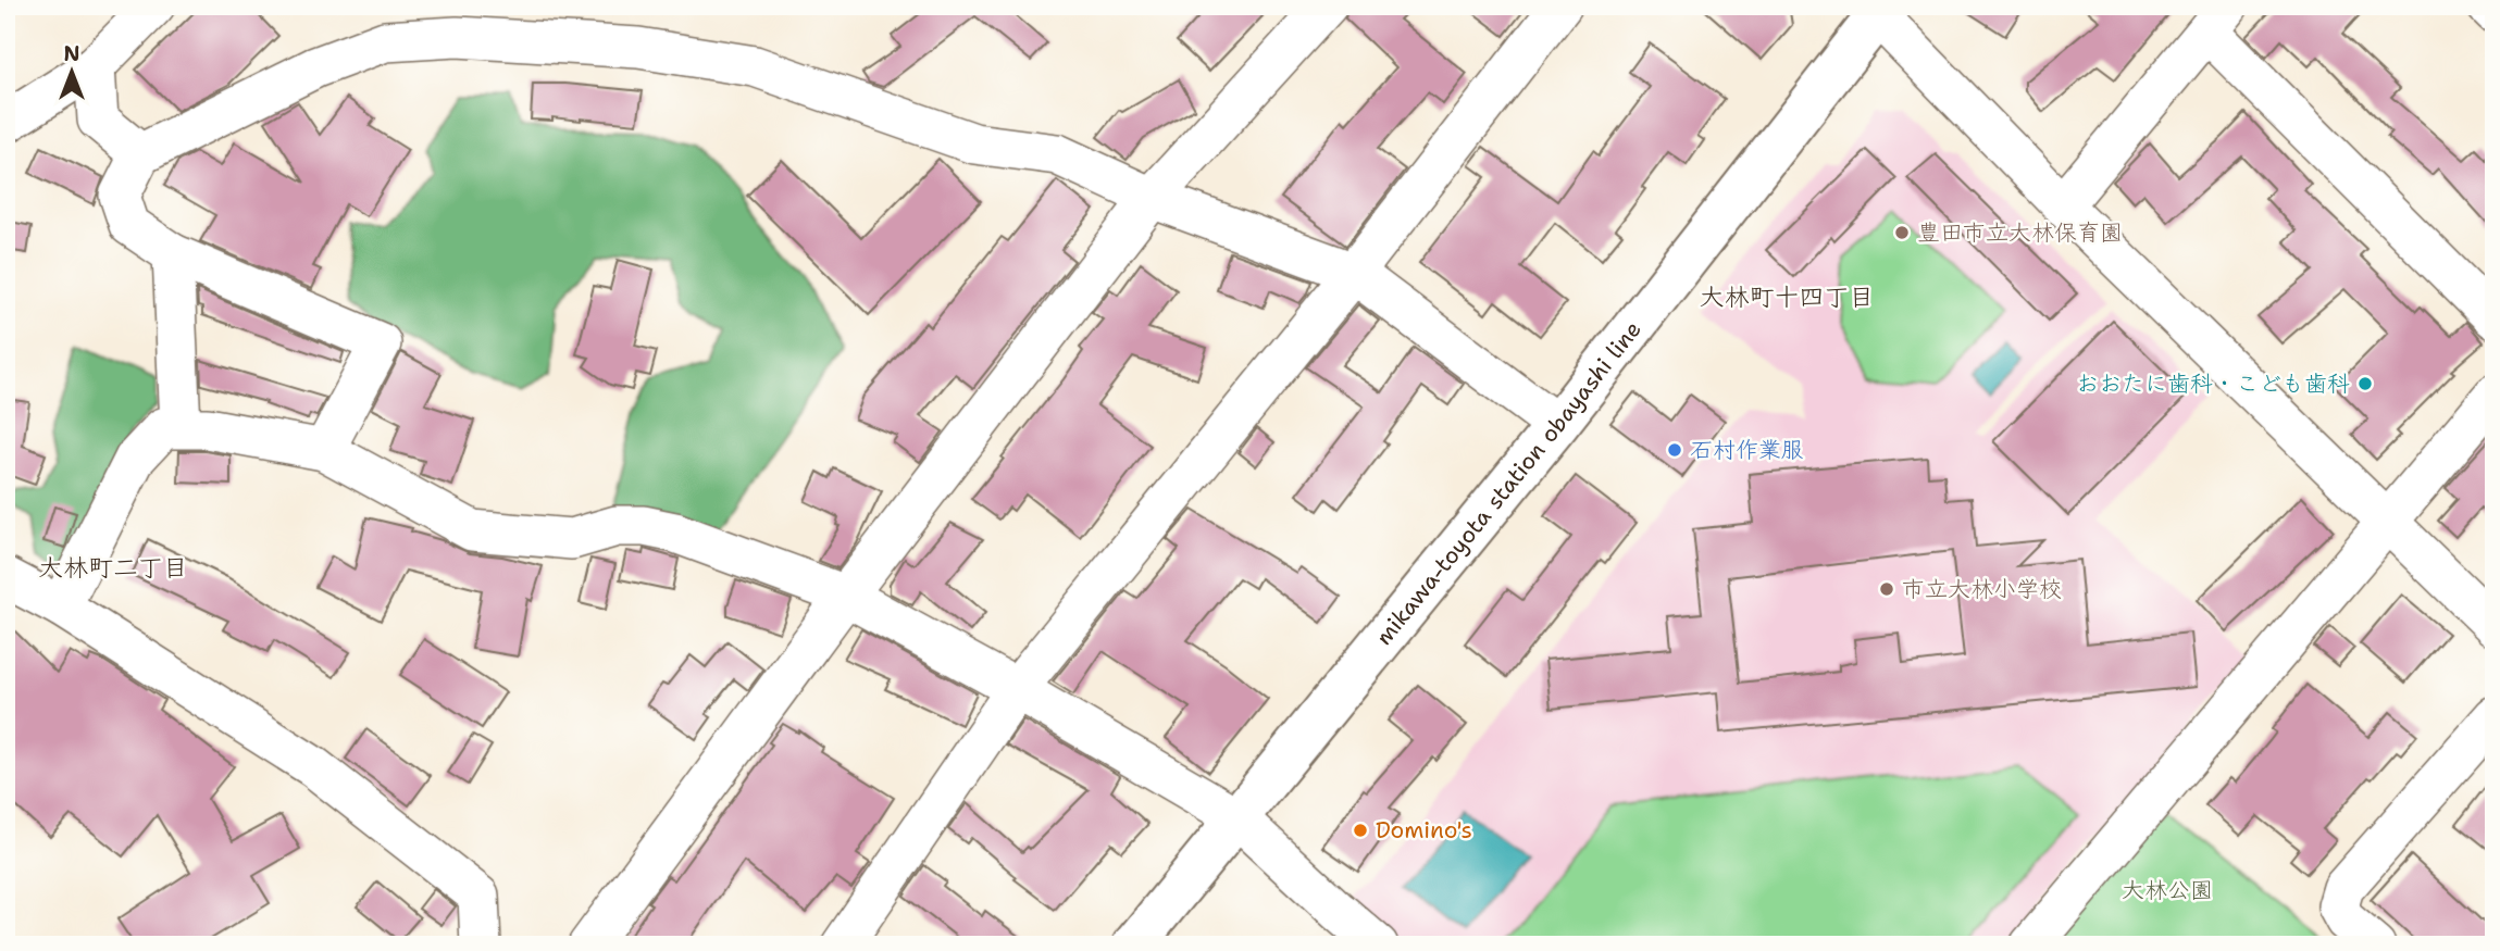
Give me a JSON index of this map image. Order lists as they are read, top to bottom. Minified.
{"streets":{"main road":["mikawa-toyota station obayashi line"]},"districts":["大林町十四丁目","大林町二丁目"],"parks":["大林公園"],"places":["豊田市立大林保育園","おおたに歯科・こども歯科","石村作業服","市立大林小学校","Domino's"],"north":"top"}
